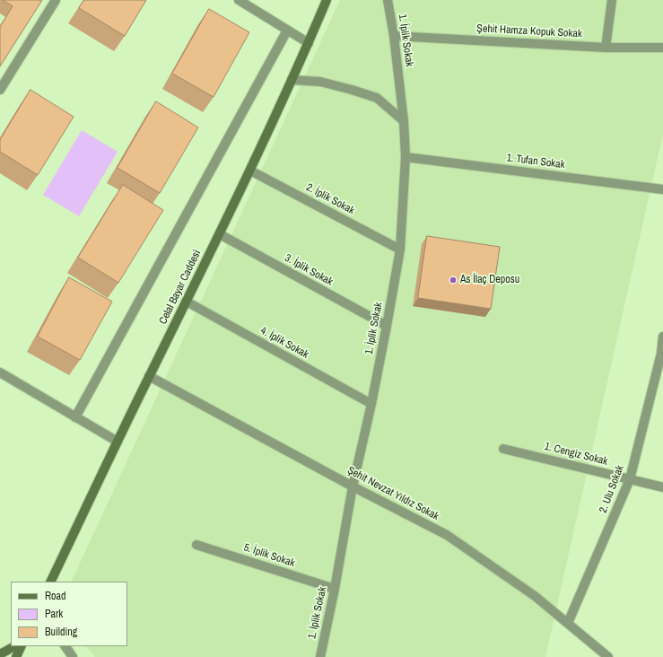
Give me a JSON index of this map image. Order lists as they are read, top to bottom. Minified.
{"streets":{"main road":["Celal Bayar Caddesi"],"street":["Şehit Hamza Kopuk Sokak","1. İplik Sokak","1. Tufan Sokak","2. İplik Sokak","3. İplik Sokak","4. İplik Sokak","1. Cengiz Sokak","2. Ulu Sokak","Şehit Nevzat Yıldız Sokak","5. İplik Sokak"]},"crossings":[["Şehit Hamza Kopuk Sokak","1. İplik Sokak"],["1. İplik Sokak","1. Tufan Sokak"],["1. İplik Sokak","2. İplik Sokak"],["1. İplik Sokak","3. İplik Sokak"],["1. İplik Sokak","4. İplik Sokak"],["1. İplik Sokak","Şehit Nevzat Yıldız Sokak"],["1. İplik Sokak","5. İplik Sokak"],["2. İplik Sokak","Celal Bayar Caddesi"],["3. İplik Sokak","Celal Bayar Caddesi"],["Celal Bayar Caddesi","4. İplik Sokak"],["Celal Bayar Caddesi","Şehit Nevzat Yıldız Sokak"],["1. Cengiz Sokak","2. Ulu Sokak"],["2. Ulu Sokak","Şehit Nevzat Yıldız Sokak"]],"places":["As İlaç Deposu"],"legend":["Road","Park","Building"]}
